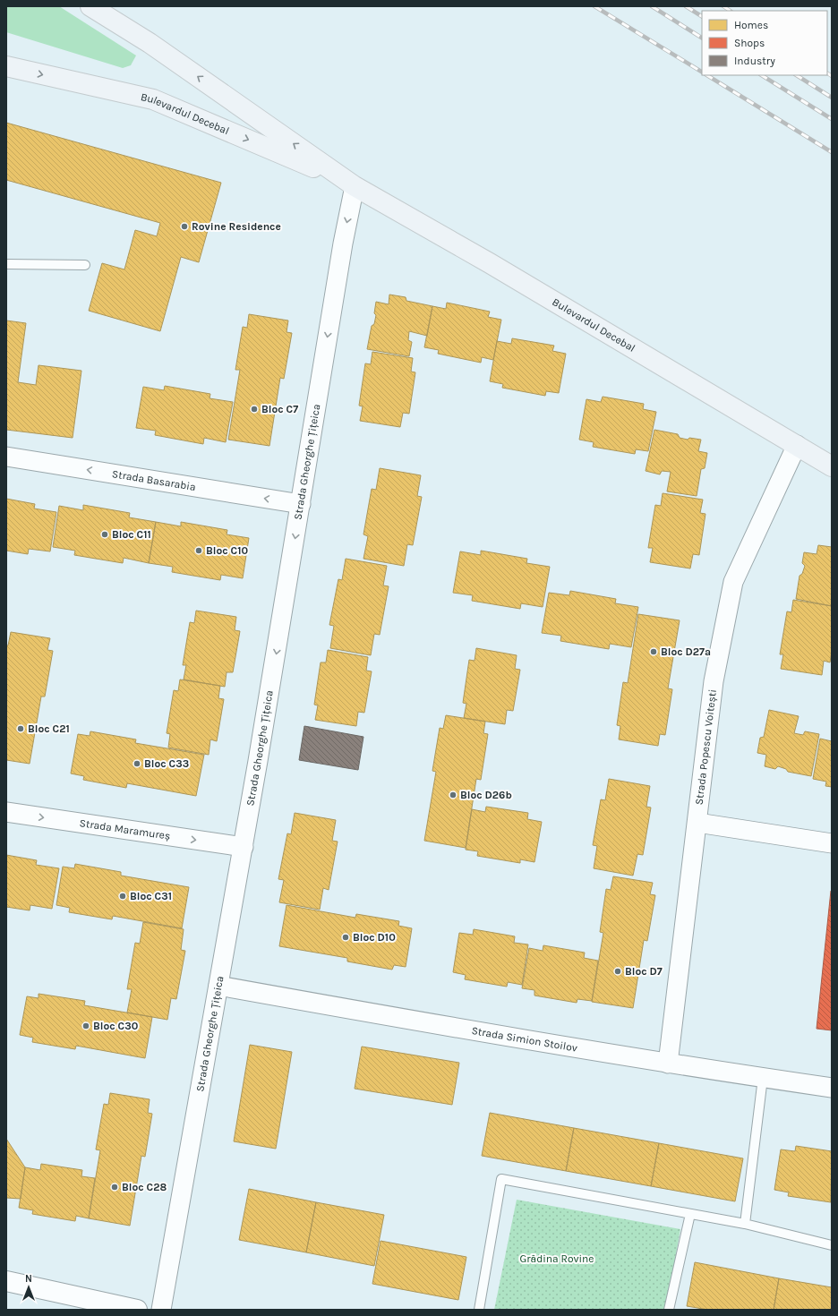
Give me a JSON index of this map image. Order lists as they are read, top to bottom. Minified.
{"streets":{"main road":["Bulevardul Decebal"],"street":["Strada Gheorghe Țițeica","Strada Basarabia","Strada Popescu Voitești","Strada Maramureș","Strada Simion Stoilov"]},"crossings":[["Bulevardul Decebal","Strada Gheorghe Țițeica"],["Bulevardul Decebal","Strada Popescu Voitești"],["Strada Gheorghe Țițeica","Strada Basarabia"],["Strada Gheorghe Țițeica","Strada Maramureș"],["Strada Gheorghe Țițeica","Strada Simion Stoilov"],["Strada Popescu Voitești","Strada Simion Stoilov"]],"one_way":["Strada Gheorghe Țițeica","Strada Basarabia","Strada Maramureș"],"parks":["Grădina Rovine"],"places":["Rovine Residence","Bloc C7","Bloc C11","Bloc C10","Bloc D27a","Bloc C21","Bloc C33","Bloc D26b","Bloc C31","Bloc D10","Bloc D7","Bloc C30","Bloc C28"],"legend":["Homes","Shops","Industry"],"north":"top"}
